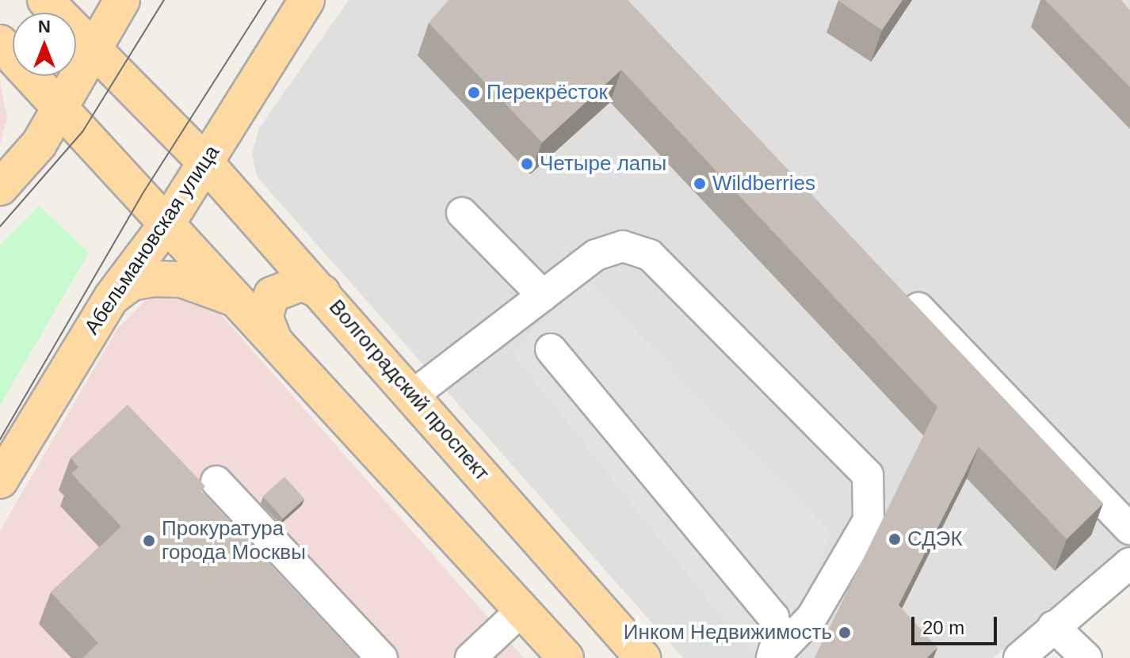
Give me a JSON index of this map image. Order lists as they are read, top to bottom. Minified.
{"streets":{"main road":["Абельмановская улица","Волгоградский проспект"]},"crossings":[["Абельмановская улица","Волгоградский проспект"]],"places":["Перекрёсток","Четыре лапы","Wildberries","СДЭК","Прокуратура города Москвы","Инком Недвижимость"],"scale_bar":"20 m","north":"top"}
